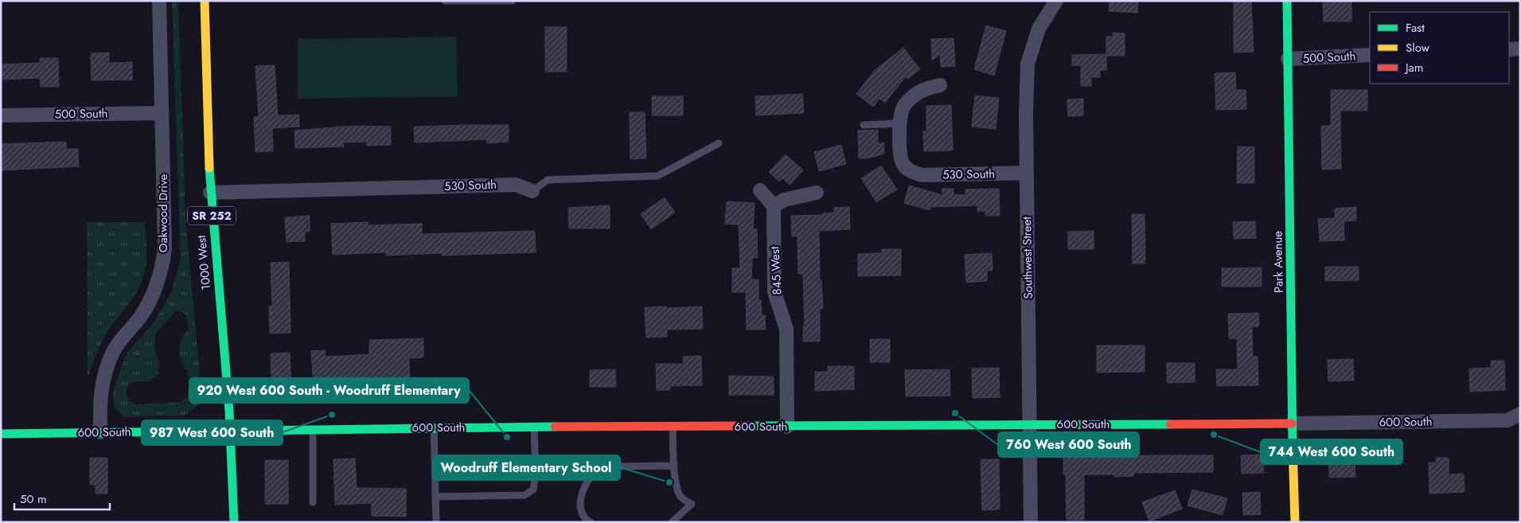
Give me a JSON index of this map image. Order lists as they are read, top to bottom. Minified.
{"streets":{"street":["500 South","530 South","Oakwood Drive","SR 252","Southwest Street","Park Avenue","1000 West","845 West","600 South"]},"crossings":[["500 South","Oakwood Drive"],["500 South","Park Avenue"],["530 South","Southwest Street"],["530 South","1000 West"],["Oakwood Drive","600 South"],["Southwest Street","600 South"],["Park Avenue","600 South"],["1000 West","600 South"],["845 West","600 South"]],"places":["760 West 600 South","987 West 600 South","744 West 600 South","920 West 600 South - Woodruff Elementary","Woodruff Elementary School"],"legend":["Fast","Slow","Jam"],"scale_bar":"50 m"}
